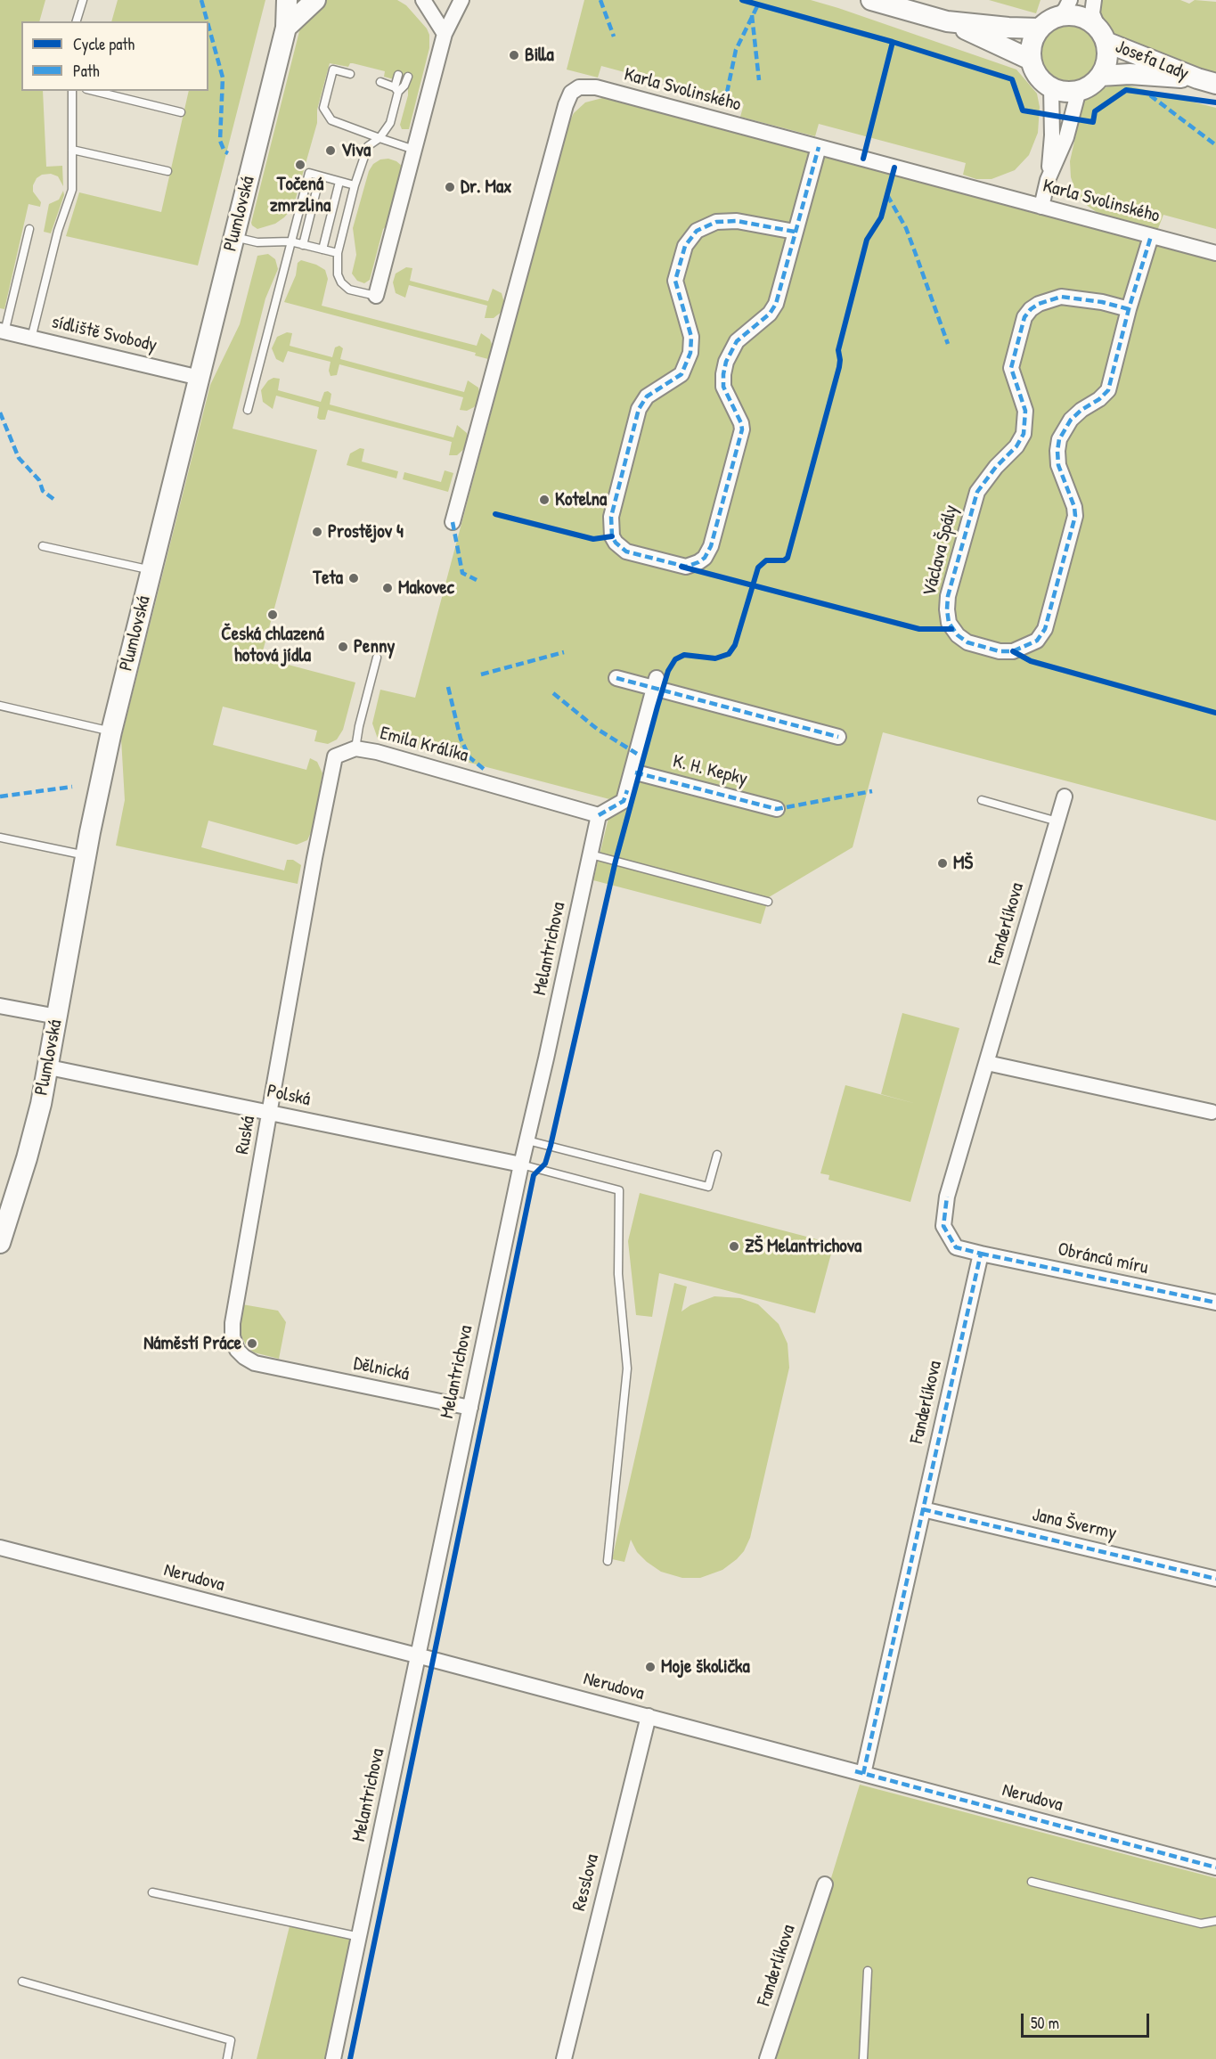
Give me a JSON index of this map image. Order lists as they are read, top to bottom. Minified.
{"streets":{"main road":["Josefa Lady","Plumlovská"],"street":["Karla Svolinského","sídliště Svobody","Václava Špály","Emila Králíka","K. H. Kepky","Fanderlíkova","Melantrichova","Polská","Ruská","Obránců míru","Dělnická","Jana Švermy","Nerudova","Resslova"]},"crossings":[["Karla Svolinského","Václava Špály"],["Plumlovská","sídliště Svobody"],["Plumlovská","Polská"],["Emila Králíka","Melantrichova"],["Emila Králíka","Ruská"],["Fanderlíkova","Obránců míru"],["Fanderlíkova","Jana Švermy"],["Fanderlíkova","Nerudova"],["Melantrichova","Polská"],["Melantrichova","Dělnická"],["Melantrichova","Nerudova"],["Polská","Ruská"],["Ruská","Dělnická"],["Nerudova","Resslova"]],"places":["Billa","Viva","Točená zmrzlina","Dr. Max","Kotelna","Prostějov 4","Teta","Makovec","Česká chlazená hotová jídla","Penny","MŠ","ZŠ Melantrichova","Náměstí Práce","Moje školička"],"legend":["Cycle path","Path"],"scale_bar":"50 m"}
